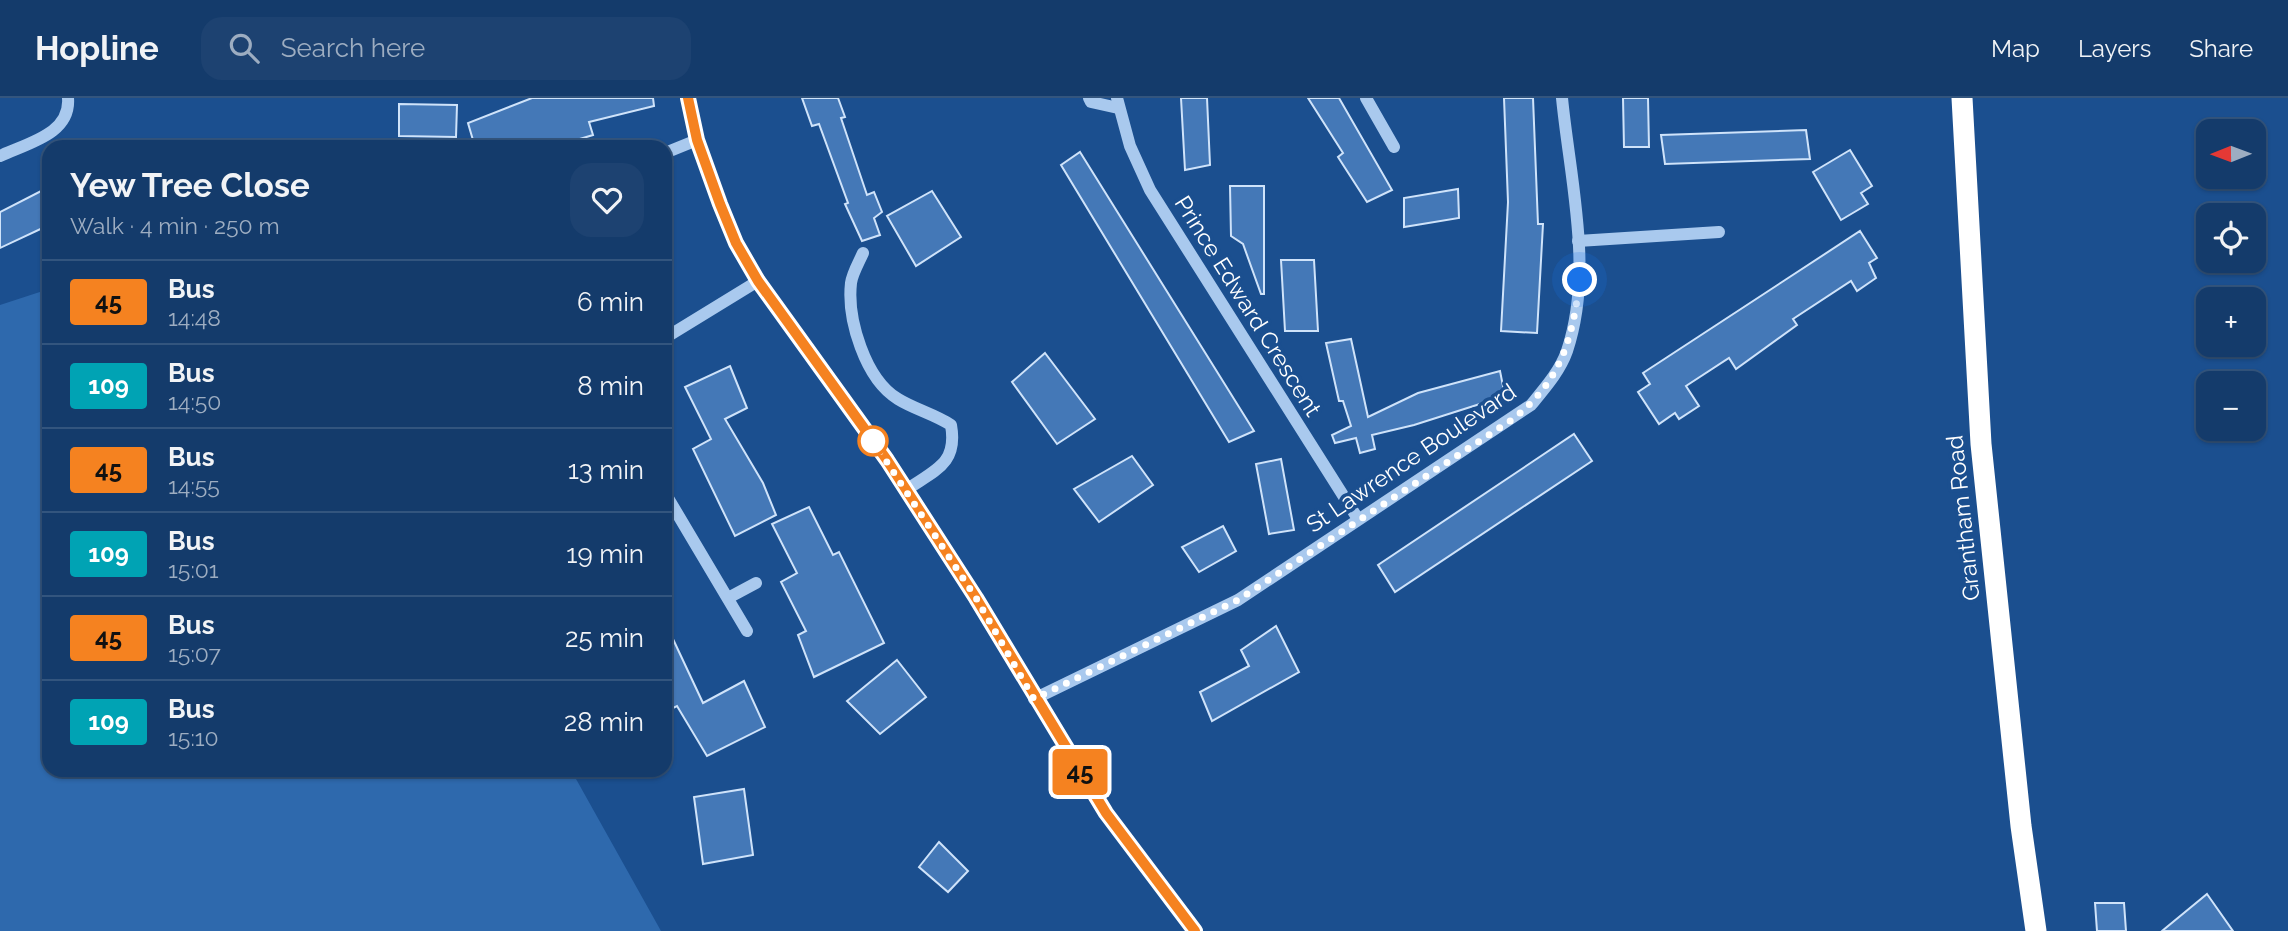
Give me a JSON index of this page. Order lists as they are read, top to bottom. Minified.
{"streets":{"highway":["Grantham Road"],"street":["Prince Edward Crescent","St Lawrence Boulevard"]},"crossings":[["Prince Edward Crescent","St Lawrence Boulevard"]],"lines":["bus line 45"],"north":"left","page":{"header":"Hopline","search":"Search here","nav":["Map","Layers","Share"],"on_map":"45","map_buttons":["+","−"],"heading":["Yew Tree Close","Walk · 4 min · 250 m"],"list":[{"mark":"45","name":"Bus","note":"14:48","value":"6 min"},{"mark":"109","name":"Bus","note":"14:50","value":"8 min"},{"mark":"45","name":"Bus","note":"14:55","value":"13 min"},{"mark":"109","name":"Bus","note":"15:01","value":"19 min"},{"mark":"45","name":"Bus","note":"15:07","value":"25 min"},{"mark":"109","name":"Bus","note":"15:10","value":"28 min"}]}}
